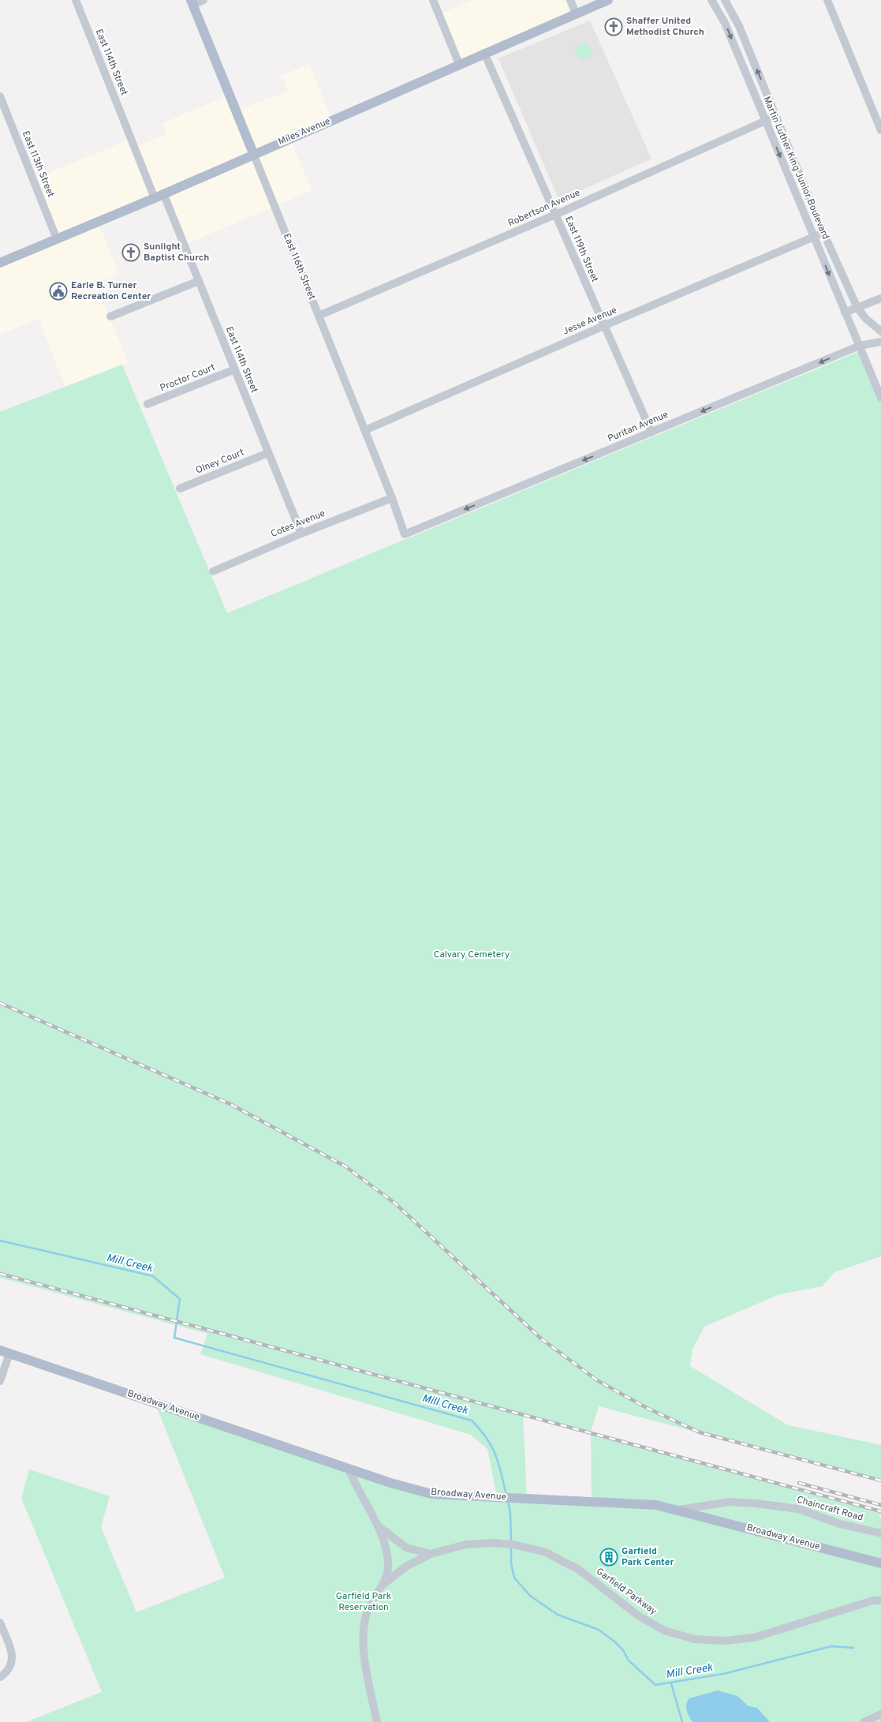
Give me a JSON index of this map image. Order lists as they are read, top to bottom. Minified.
{"streets":{"main road":["Miles Avenue","East 116th Street","Broadway Avenue"],"street":["East 114th Street","East 113th Street","Martin Luther King Junior Boulevard","Robertson Avenue","East 119th Street","Jesse Avenue","Proctor Court","Puritan Avenue","Olney Court","Cotes Avenue","Chaincraft Road","Garfield Parkway"]},"crossings":[["East 114th Street","Miles Avenue"],["East 114th Street","Proctor Court"],["East 114th Street","Olney Court"],["East 114th Street","Cotes Avenue"],["Miles Avenue","East 113th Street"],["Miles Avenue","East 119th Street"],["Miles Avenue","East 116th Street"],["Martin Luther King Junior Boulevard","Robertson Avenue"],["Martin Luther King Junior Boulevard","Jesse Avenue"],["Martin Luther King Junior Boulevard","Puritan Avenue"],["Robertson Avenue","East 119th Street"],["Robertson Avenue","East 116th Street"],["East 119th Street","Jesse Avenue"],["East 119th Street","Puritan Avenue"],["East 116th Street","Jesse Avenue"],["East 116th Street","Puritan Avenue"],["East 116th Street","Cotes Avenue"],["Broadway Avenue","Chaincraft Road"],["Broadway Avenue","Garfield Parkway"]],"one_way":["Puritan Avenue"],"water":["Mill Creek"],"parks":["Calvary Cemetery","Garfield Park Reservation"],"places":{"church":["Shaffer United Methodist Church","Sunlight Baptist Church"],"public building":["Earle B. Turner Recreation Center"],"building":["Garfield Park Center"]}}
